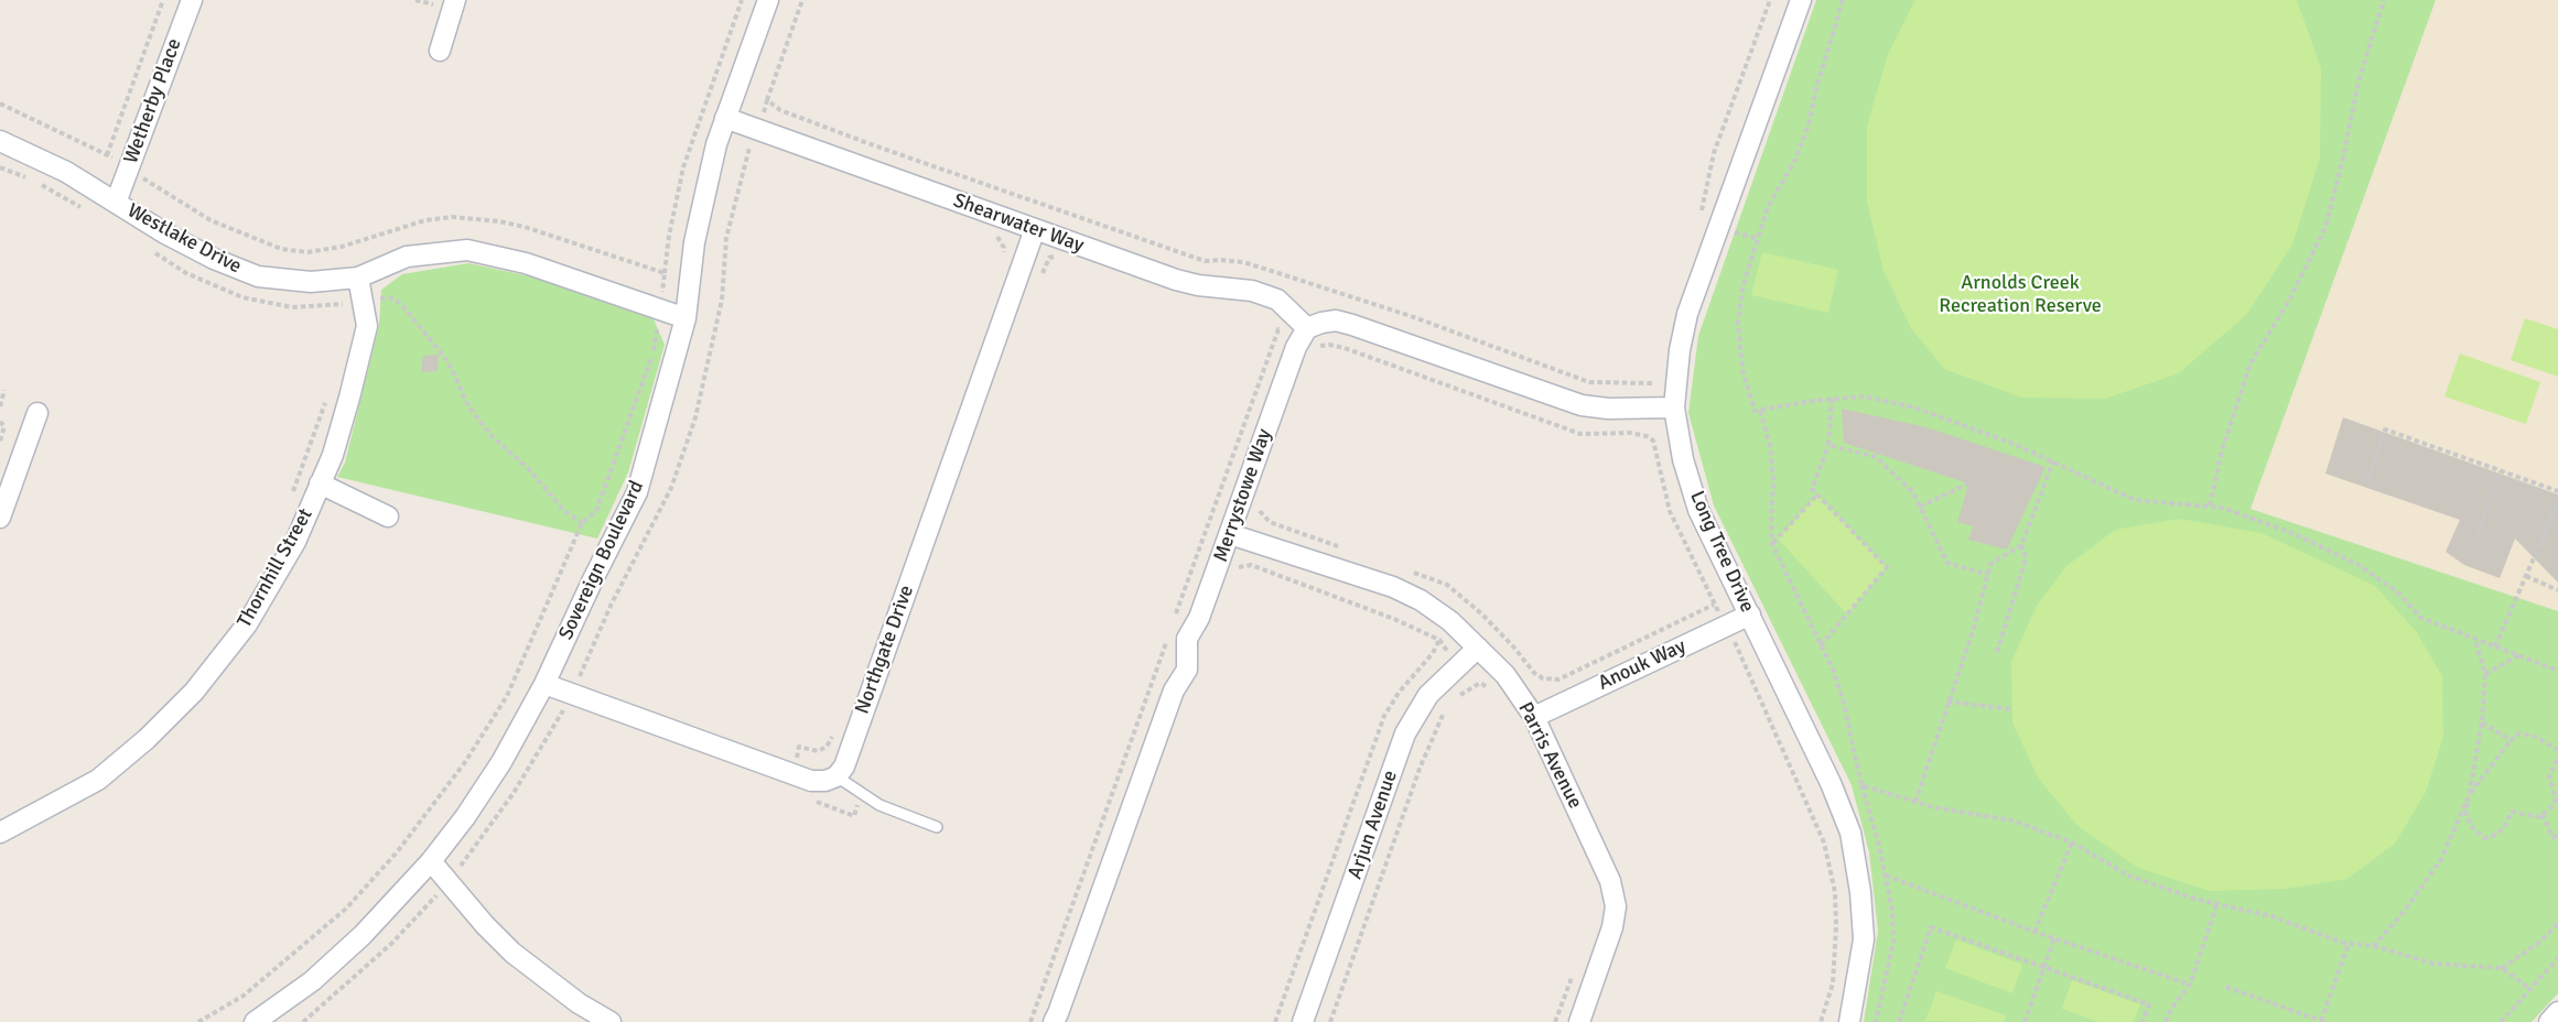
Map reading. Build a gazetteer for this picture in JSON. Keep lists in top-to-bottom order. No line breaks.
{"streets":{"street":["Wetherby Place","Shearwater Way","Westlake Drive","Merrystowe Way","Long Tree Drive","Sovereign Boulevard","Thornhill Street","Northgate Drive","Anouk Way","Parris Avenue","Arjun Avenue"]},"crossings":[["Wetherby Place","Westlake Drive"],["Shearwater Way","Merrystowe Way"],["Shearwater Way","Sovereign Boulevard"],["Shearwater Way","Northgate Drive"],["Westlake Drive","Sovereign Boulevard"],["Westlake Drive","Thornhill Street"],["Merrystowe Way","Parris Avenue"],["Long Tree Drive","Anouk Way"],["Anouk Way","Parris Avenue"],["Parris Avenue","Arjun Avenue"]],"parks":["Arnolds Creek Recreation Reserve"]}
